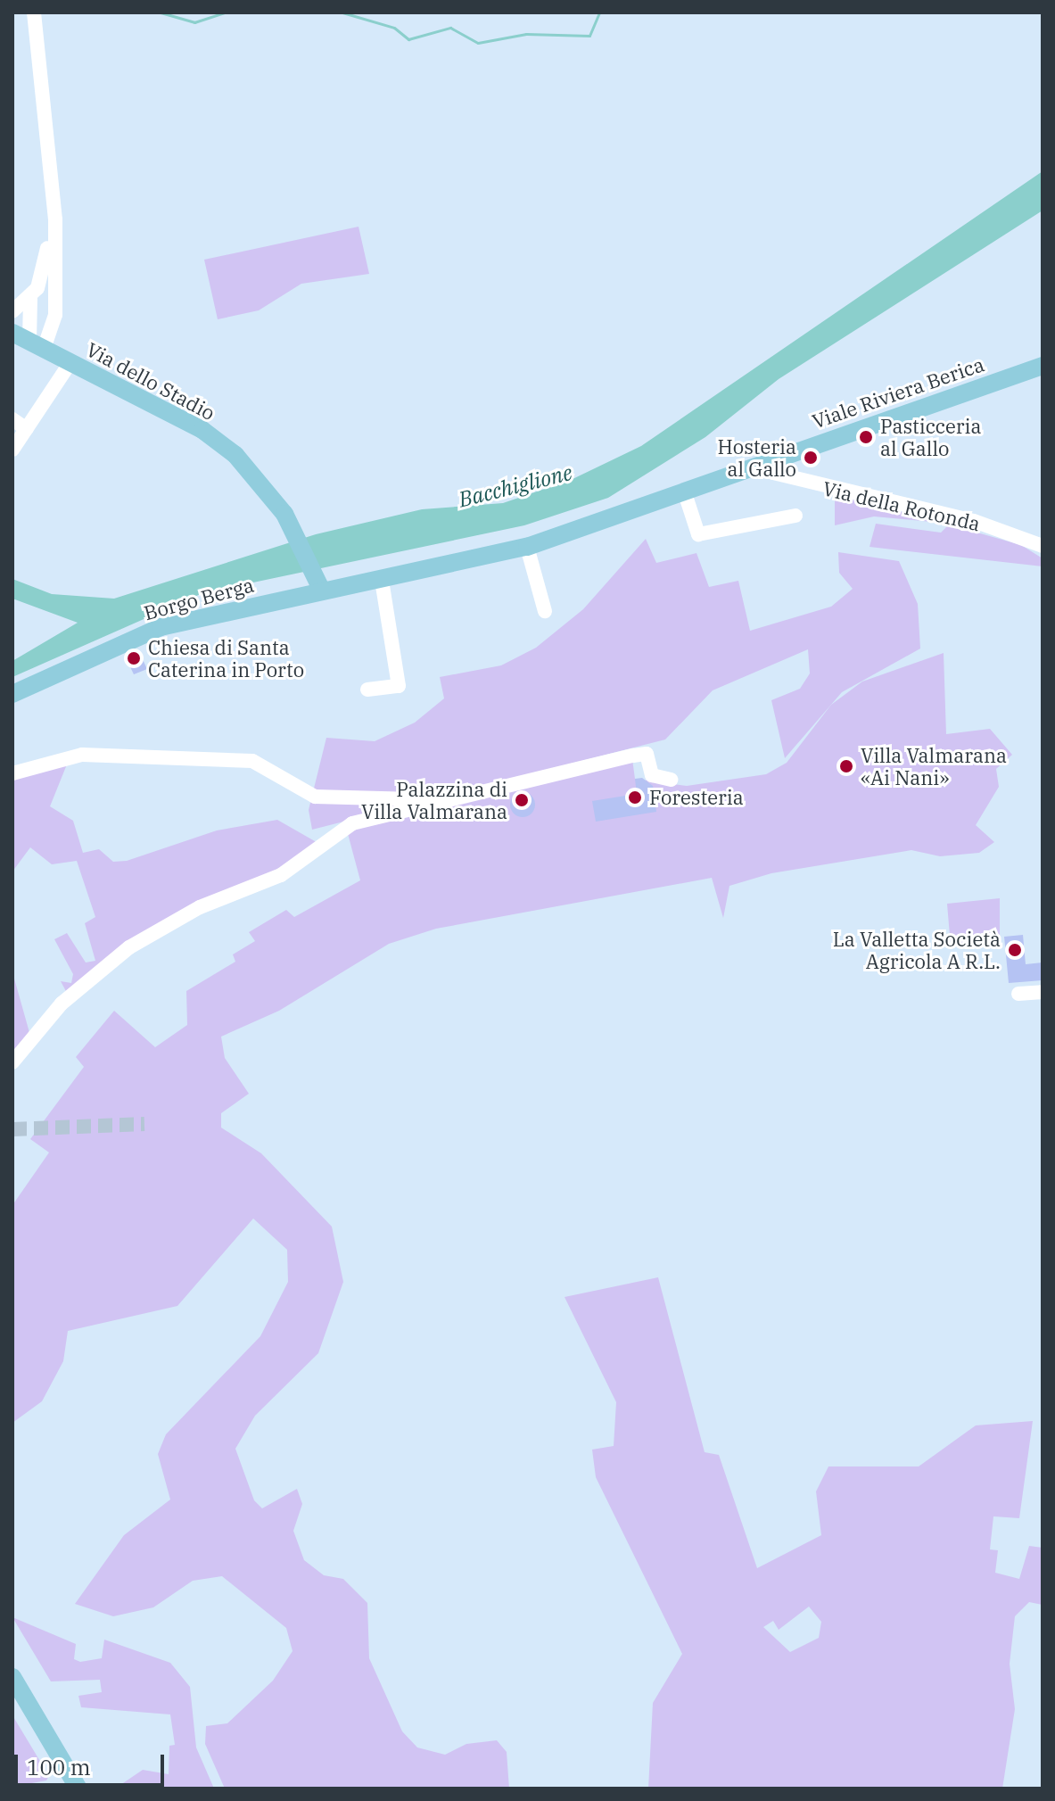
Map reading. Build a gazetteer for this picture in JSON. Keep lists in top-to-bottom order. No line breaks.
{"streets":{"main road":["Via dello Stadio","Viale Riviera Berica","Borgo Berga"],"street":["Via della Rotonda"]},"crossings":[["Via dello Stadio","Viale Riviera Berica"],["Via dello Stadio","Borgo Berga"],["Viale Riviera Berica","Via della Rotonda"],["Viale Riviera Berica","Borgo Berga"]],"water":["Bacchiglione"],"places":["Pasticceria al Gallo","Hosteria al Gallo","Chiesa di Santa Caterina in Porto","Villa Valmarana «Ai Nani»","Foresteria","Palazzina di Villa Valmarana","La Valletta Società Agricola A R.L."],"scale_bar":"100 m"}
